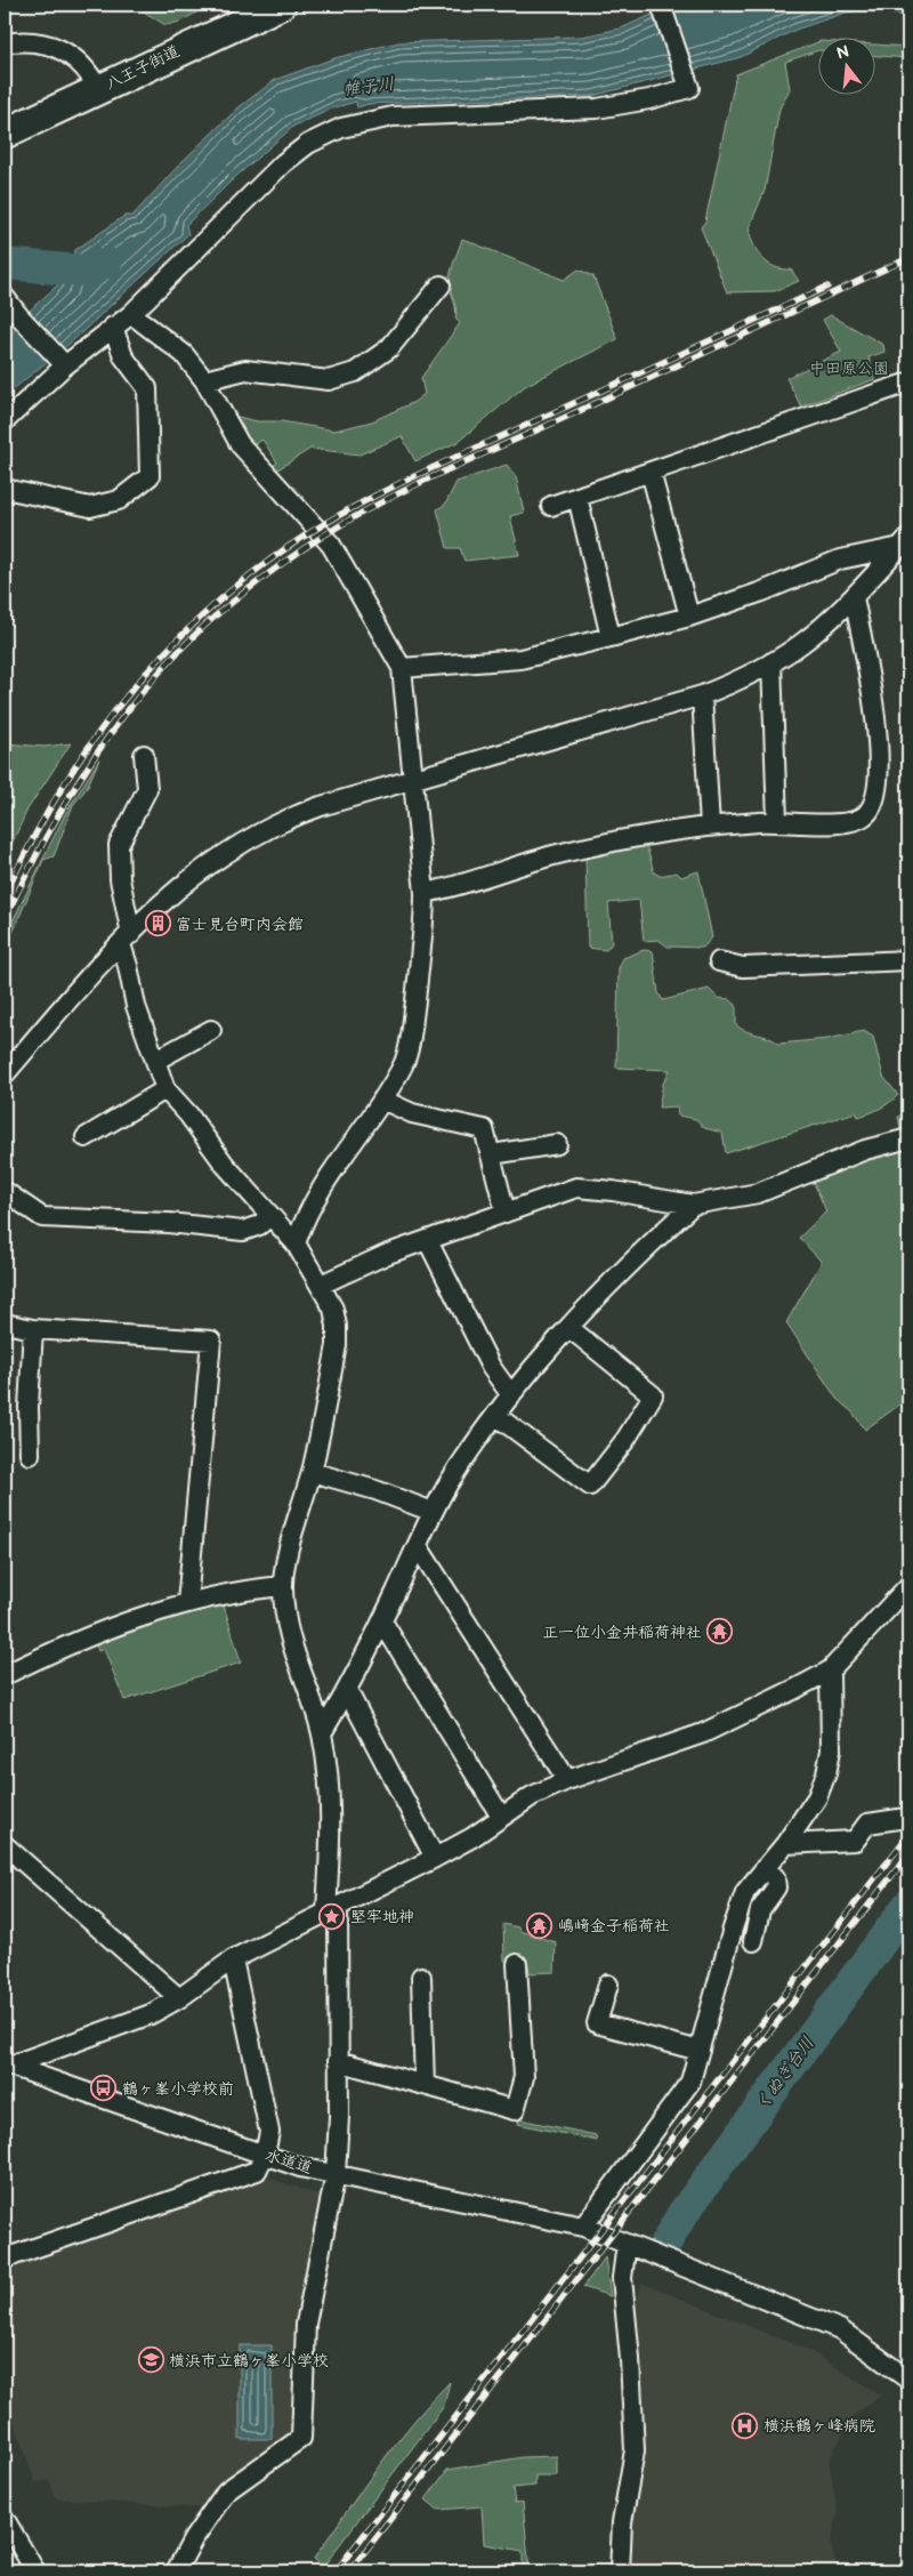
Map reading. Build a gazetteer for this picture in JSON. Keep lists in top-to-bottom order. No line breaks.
{"streets":{"highway":["八王子街道"],"street":["水道道"]},"water":["帷子川","くぬぎ台川"],"parks":["中田原公園"],"places":{"building":["富士見台町内会館"],"temple":["正一位小金井稲荷神社","嶋﨑金子稲荷社"],"place":["堅牢地神"],"bus stop":["鶴ヶ峯小学校前"],"school or university":["横浜市立鶴ヶ峯小学校"],"hospital":["横浜鶴ヶ峰病院"]},"north":"top"}
